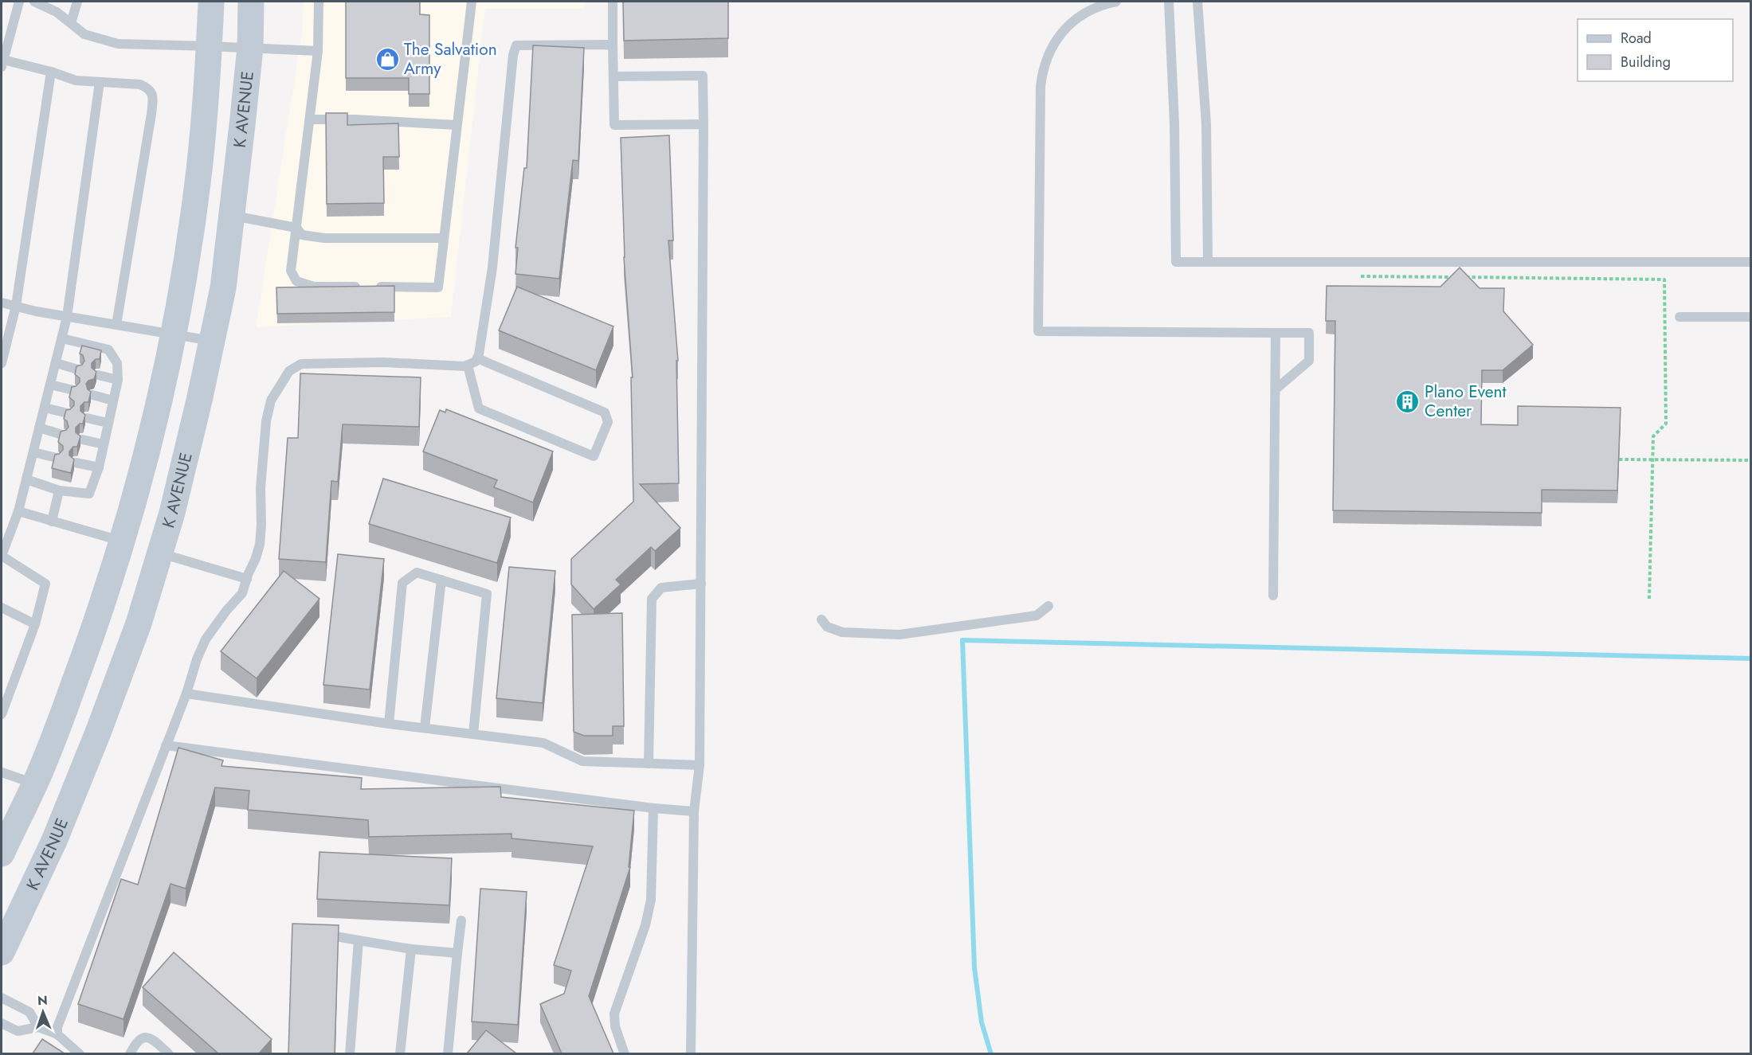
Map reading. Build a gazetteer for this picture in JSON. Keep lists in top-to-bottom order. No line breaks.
{"streets":{"main road":["K AVENUE"]},"places":{"shop":["The Salvation Army"],"building":["Plano Event Center"]},"legend":["Road","Building"],"north":"top"}
